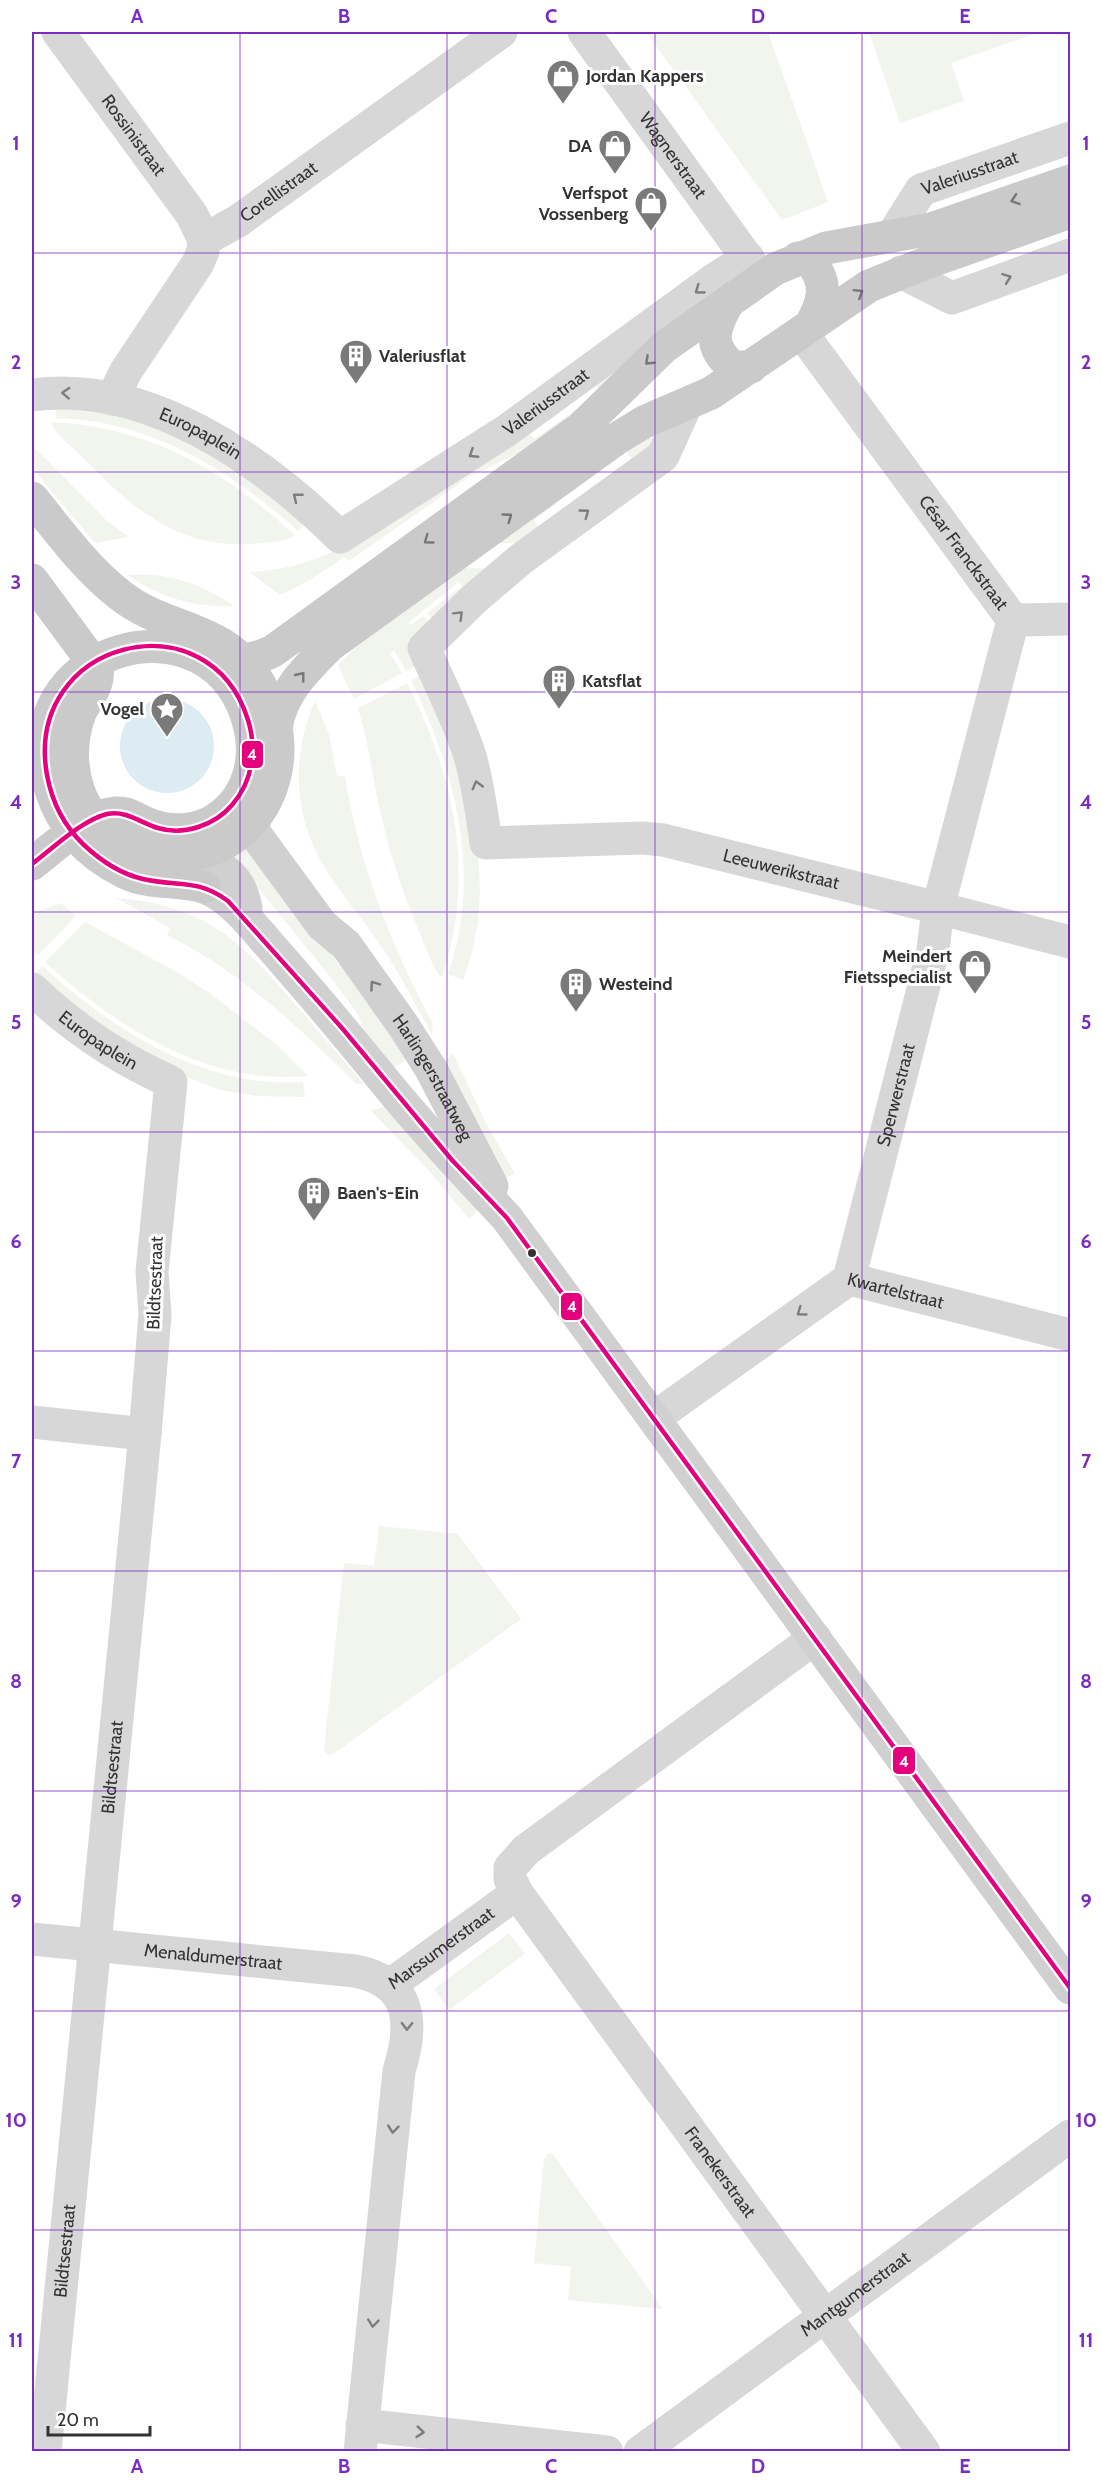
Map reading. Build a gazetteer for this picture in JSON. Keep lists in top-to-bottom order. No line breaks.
{"streets":{"main road":["Valeriusstraat","Harlingerstraatweg"],"street":["Rossinistraat","Wagnerstraat","Corellistraat","Europaplein","César Franckstraat","Leeuwerikstraat","Sperwerstraat","Bildtsestraat","Kwartelstraat","Marssumerstraat","Menaldumerstraat","Franekerstraat","Mantgumerstraat"]},"crossings":[["Rossinistraat","Corellistraat"],["Wagnerstraat","Valeriusstraat"],["Wagnerstraat","César Franckstraat"],["Valeriusstraat","Europaplein"],["Valeriusstraat","César Franckstraat"],["Europaplein","Bildtsestraat"],["César Franckstraat","Leeuwerikstraat"],["César Franckstraat","Sperwerstraat"],["Leeuwerikstraat","Sperwerstraat"],["Harlingerstraatweg","Kwartelstraat"],["Harlingerstraatweg","Marssumerstraat"],["Sperwerstraat","Kwartelstraat"],["Bildtsestraat","Menaldumerstraat"],["Marssumerstraat","Menaldumerstraat"],["Marssumerstraat","Franekerstraat"],["Franekerstraat","Mantgumerstraat"]],"one_way":["Europaplein","Kwartelstraat","Marssumerstraat"],"places":{"shop":["Jordan Kappers","DA","Verfspot Vossenberg","Meindert Fietsspecialist"],"building":["Valeriusflat","Katsflat","Westeind","Baen's-Ein"],"place":["Vogel"]},"lines":["transit line 4"],"scale_bar":"20 m","grid":{"columns":["A","B","C","D","E"],"rows":["1","2","3","4","5","6","7","8","9","10","11"]}}
